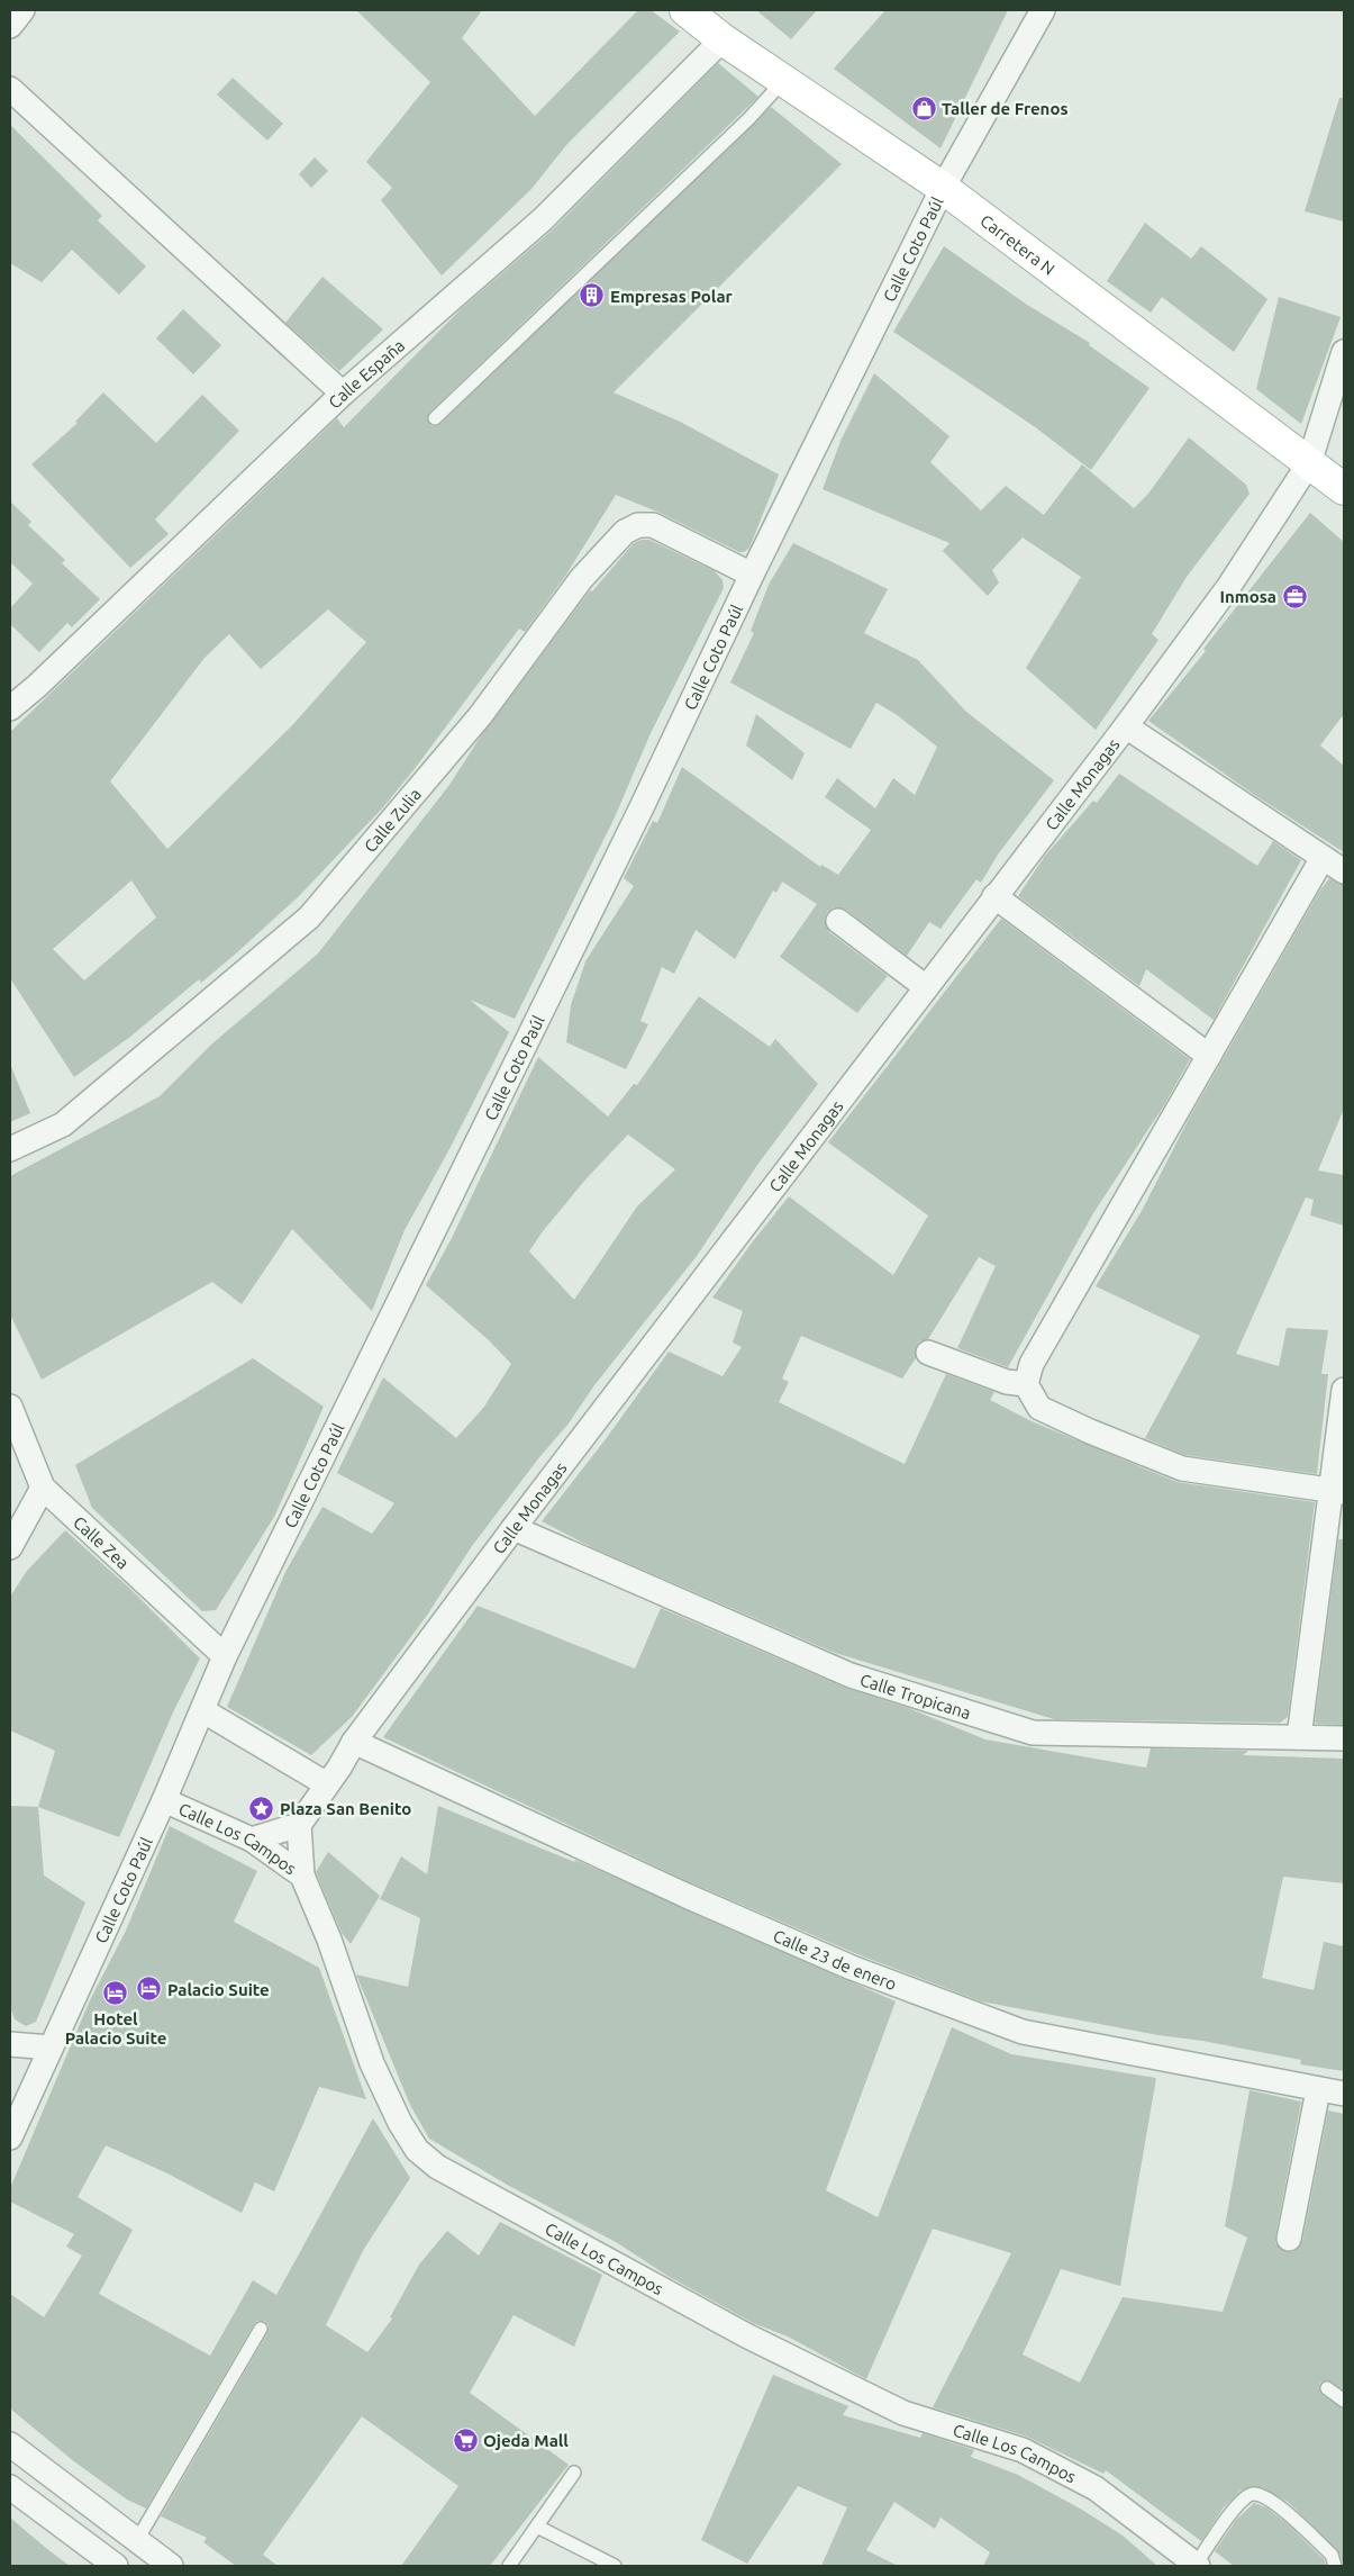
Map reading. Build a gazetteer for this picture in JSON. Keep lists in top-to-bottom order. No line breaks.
{"streets":{"main road":["Carretera N"],"street":["Calle Coto Paúl","Calle España","Calle Monagas","Calle Zulia","Calle Zea","Calle Tropicana","Calle Los Campos","Calle 23 de enero"]},"crossings":[["Carretera N","Calle Coto Paúl"],["Carretera N","Calle España"],["Carretera N","Calle Monagas"],["Calle Coto Paúl","Calle Zulia"],["Calle Coto Paúl","Calle Zea"],["Calle Coto Paúl","Calle Los Campos"],["Calle Monagas","Calle Tropicana"],["Calle Monagas","Calle 23 de enero"]],"places":{"shop":["Taller de Frenos"],"building":["Empresas Polar"],"office":["Inmosa"],"place":["Plaza San Benito"],"hotel":["Palacio Suite","Hotel Palacio Suite"],"supermarket":["Ojeda Mall"]}}
